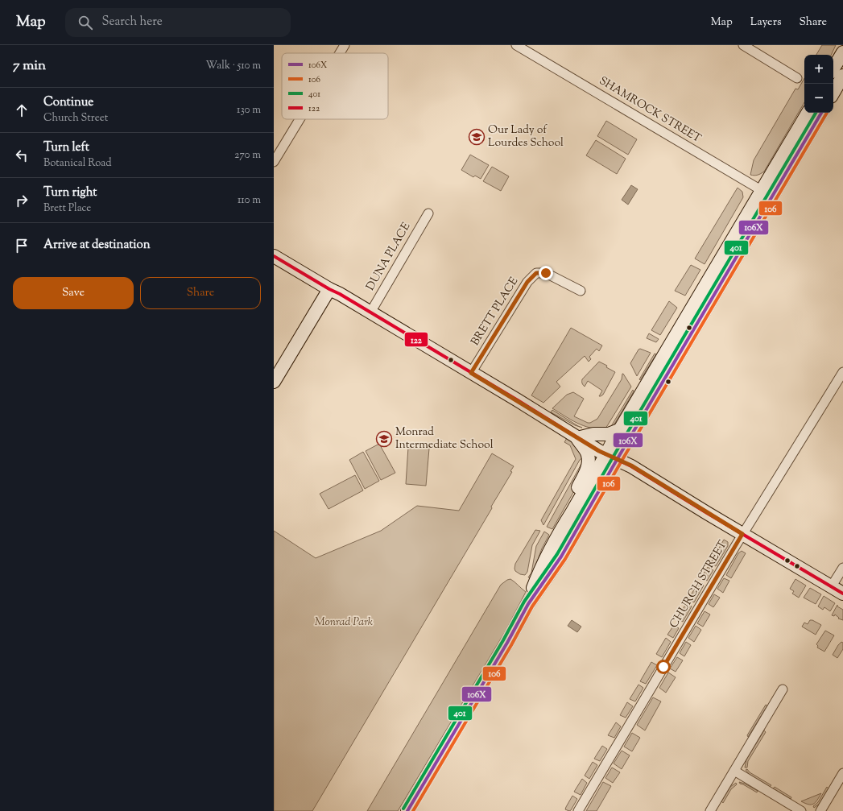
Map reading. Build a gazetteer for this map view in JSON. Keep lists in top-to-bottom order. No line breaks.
{"streets":{"street":["SHAMROCK STREET","DUNA PLACE","BRETT PLACE","CHURCH STREET"]},"parks":["Monrad Park"],"places":{"school or university":["Our Lady of Lourdes School","Monrad Intermediate School"]},"lines":["transit line 106X","transit line 106","transit line 401","transit line 122"],"legend":["106X","106","401","122"],"page":{"header":"Map","search":"Search here","nav":["Map","Layers","Share"],"heading":["7 min","Walk · 510 m"],"map_buttons":["+","−"],"list":[["Continue","Church Street","130 m"],["Turn left","Botanical Road","270 m"],["Turn right","Brett Place","110 m"],"Arrive at destination"],"buttons":["Save","Share"]}}
